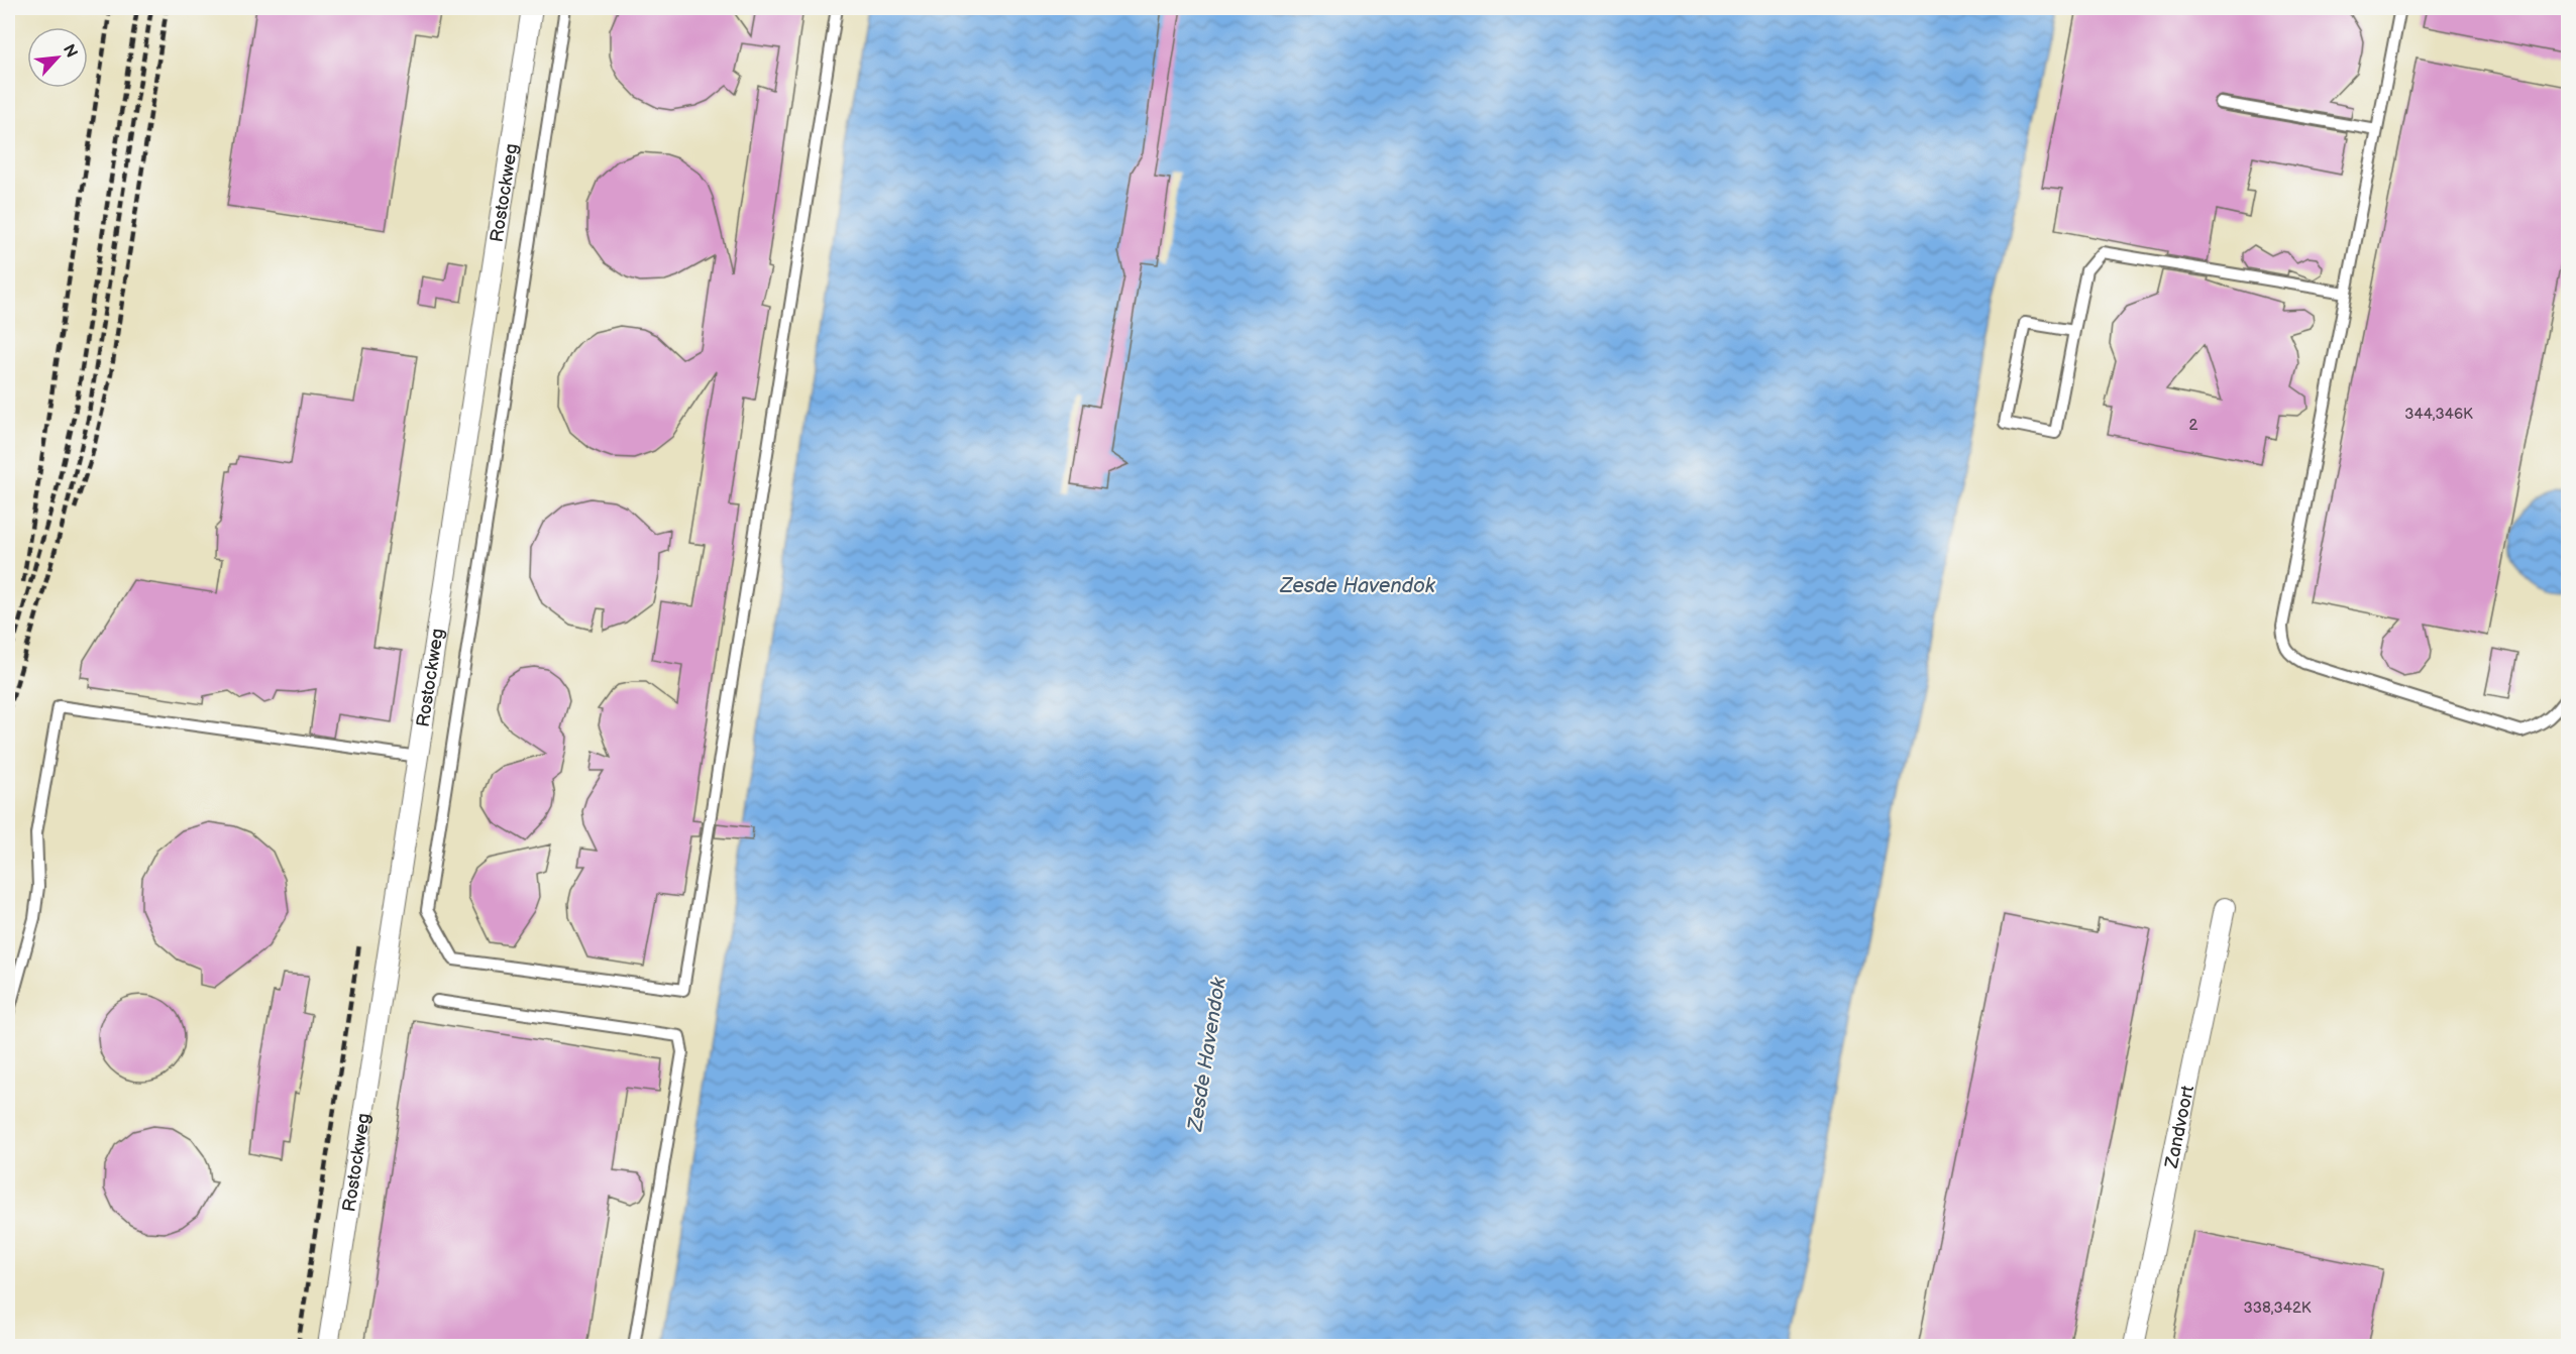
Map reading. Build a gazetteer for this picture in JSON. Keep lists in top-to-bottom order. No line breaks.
{"streets":{"street":["Rostockweg","Zandvoort"]},"water":["Zesde Havendok"],"house_numbers":["344,346K","2","338,342K"],"north":"top right"}
